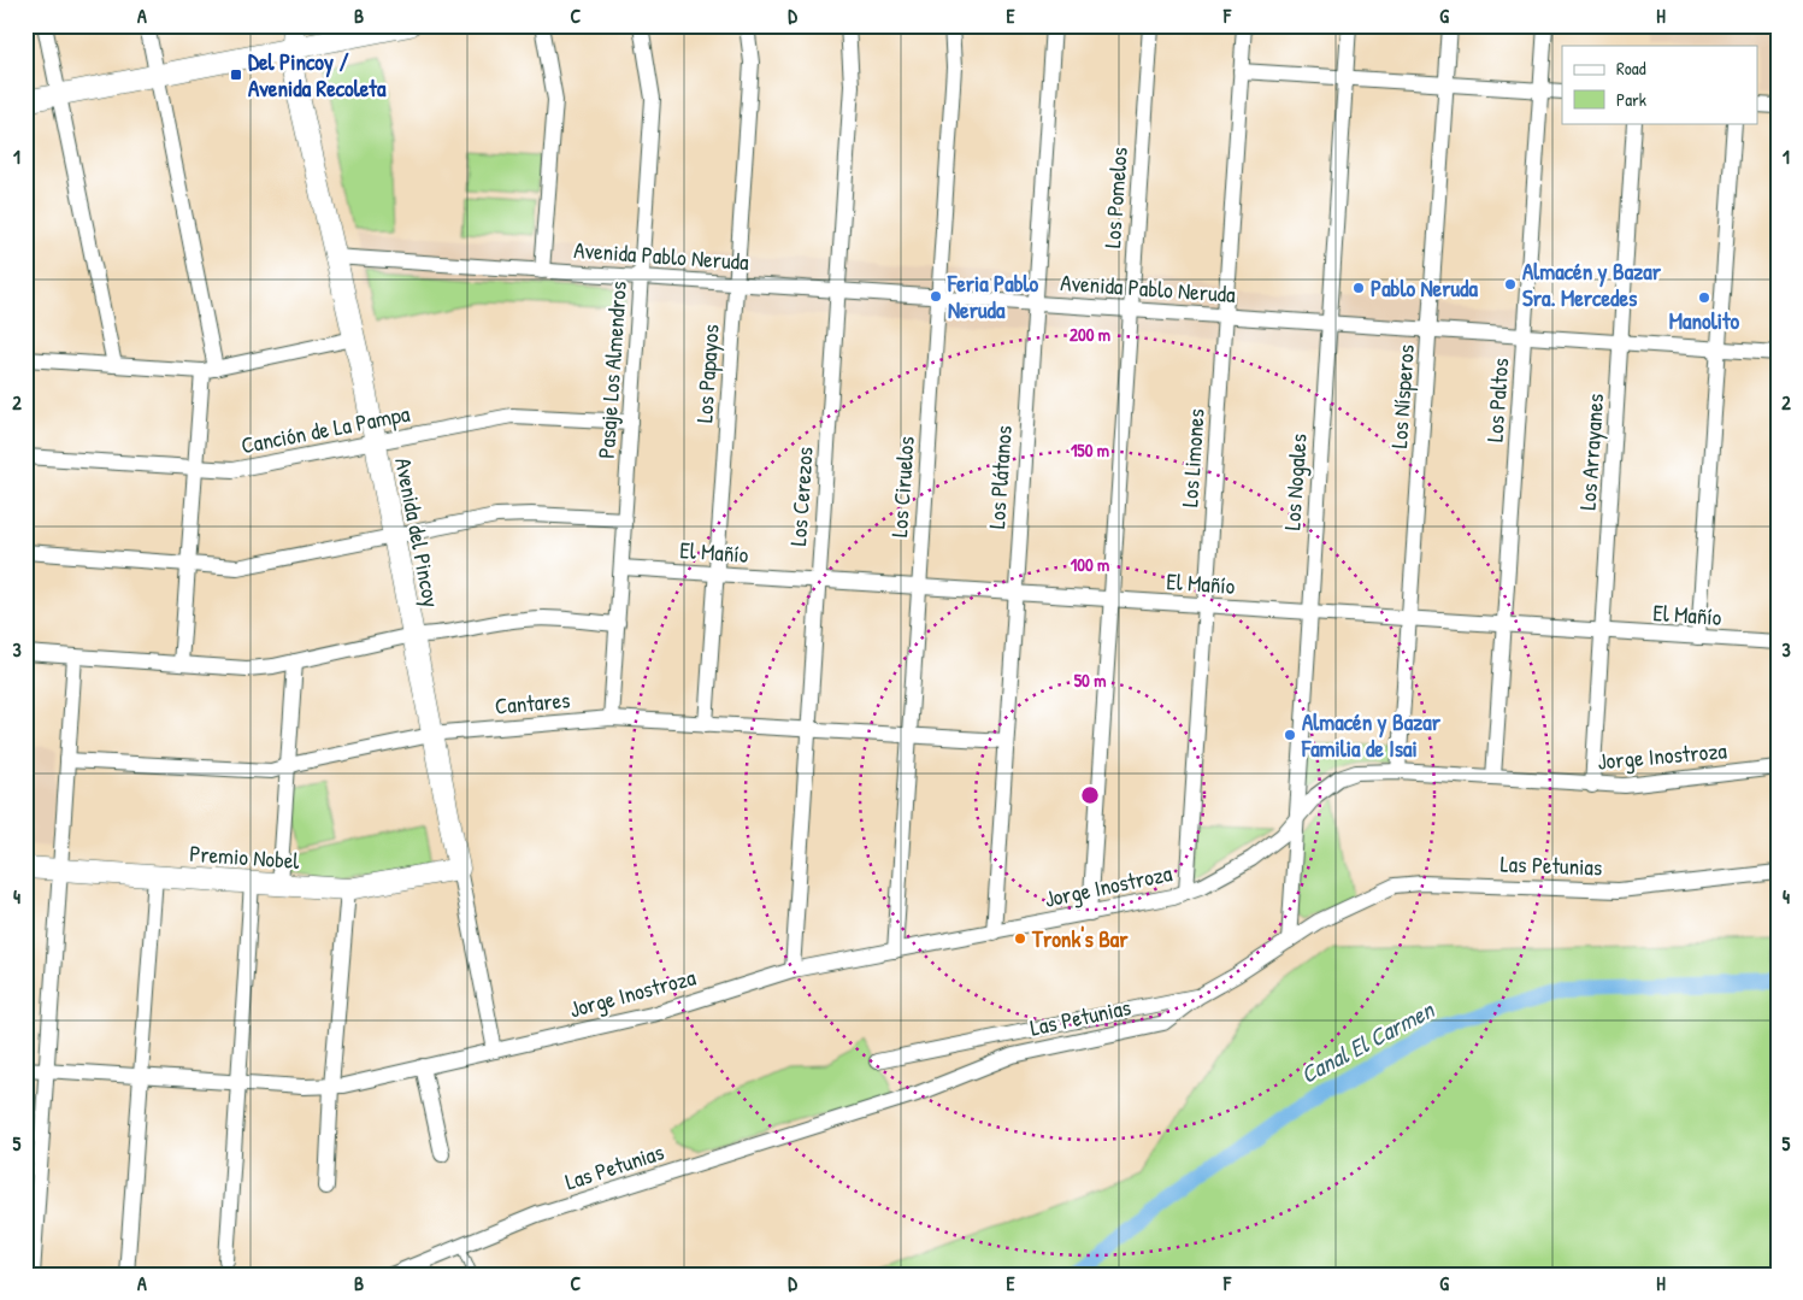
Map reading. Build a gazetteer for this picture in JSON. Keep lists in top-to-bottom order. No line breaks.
{"streets":{"street":["Los Pomelos","Avenida Pablo Neruda","Pasaje Los Almendros","Los Papayos","Los Nísperos","Los Paltos","Canción de La Pampa","Los Arrayanes","Los Limones","Los Plátanos","Los Nogales","Los Ciruelos","Los Cerezos","Avenida del Pincoy","El Mañío","Cantares","Jorge Inostroza","Premio Nobel","Las Petunias"]},"crossings":[["Los Pomelos","Avenida Pablo Neruda"],["Los Pomelos","El Mañío"],["Los Pomelos","Jorge Inostroza"],["Avenida Pablo Neruda","Pasaje Los Almendros"],["Avenida Pablo Neruda","Los Papayos"],["Avenida Pablo Neruda","Los Nísperos"],["Avenida Pablo Neruda","Los Paltos"],["Avenida Pablo Neruda","Los Arrayanes"],["Avenida Pablo Neruda","Los Limones"],["Avenida Pablo Neruda","Los Plátanos"],["Avenida Pablo Neruda","Los Nogales"],["Avenida Pablo Neruda","Los Ciruelos"],["Avenida Pablo Neruda","Los Cerezos"],["Avenida Pablo Neruda","Avenida del Pincoy"],["Pasaje Los Almendros","Canción de La Pampa"],["Pasaje Los Almendros","El Mañío"],["Pasaje Los Almendros","Cantares"],["Los Papayos","El Mañío"],["Los Papayos","Cantares"],["Los Nísperos","El Mañío"],["Los Nísperos","Jorge Inostroza"],["Los Paltos","El Mañío"],["Los Paltos","Jorge Inostroza"],["Canción de La Pampa","Avenida del Pincoy"],["Los Arrayanes","El Mañío"],["Los Arrayanes","Jorge Inostroza"],["Los Limones","El Mañío"],["Los Limones","Jorge Inostroza"],["Los Plátanos","El Mañío"],["Los Plátanos","Cantares"],["Los Plátanos","Jorge Inostroza"],["Los Nogales","El Mañío"],["Los Nogales","Jorge Inostroza"],["Los Nogales","Las Petunias"],["Los Ciruelos","El Mañío"],["Los Ciruelos","Cantares"],["Los Ciruelos","Jorge Inostroza"],["Los Cerezos","El Mañío"],["Los Cerezos","Cantares"],["Los Cerezos","Jorge Inostroza"],["Avenida del Pincoy","Cantares"],["Avenida del Pincoy","Jorge Inostroza"],["Avenida del Pincoy","Premio Nobel"]],"water":["Canal El Carmen"],"places":{"transit":["Del Pincoy / Avenida Recoleta"],"other":["Almacén y Bazar Sra. Mercedes","Pablo Neruda","Feria Pablo Neruda","Manolito","Almacén y Bazar Familia de Isai","Tronk's Bar"]},"legend":["Road","Park"],"grid":{"columns":["A","B","C","D","E","F","G","H"],"rows":["1","2","3","4","5"]},"rings":["200 m","150 m","100 m","50 m"]}
